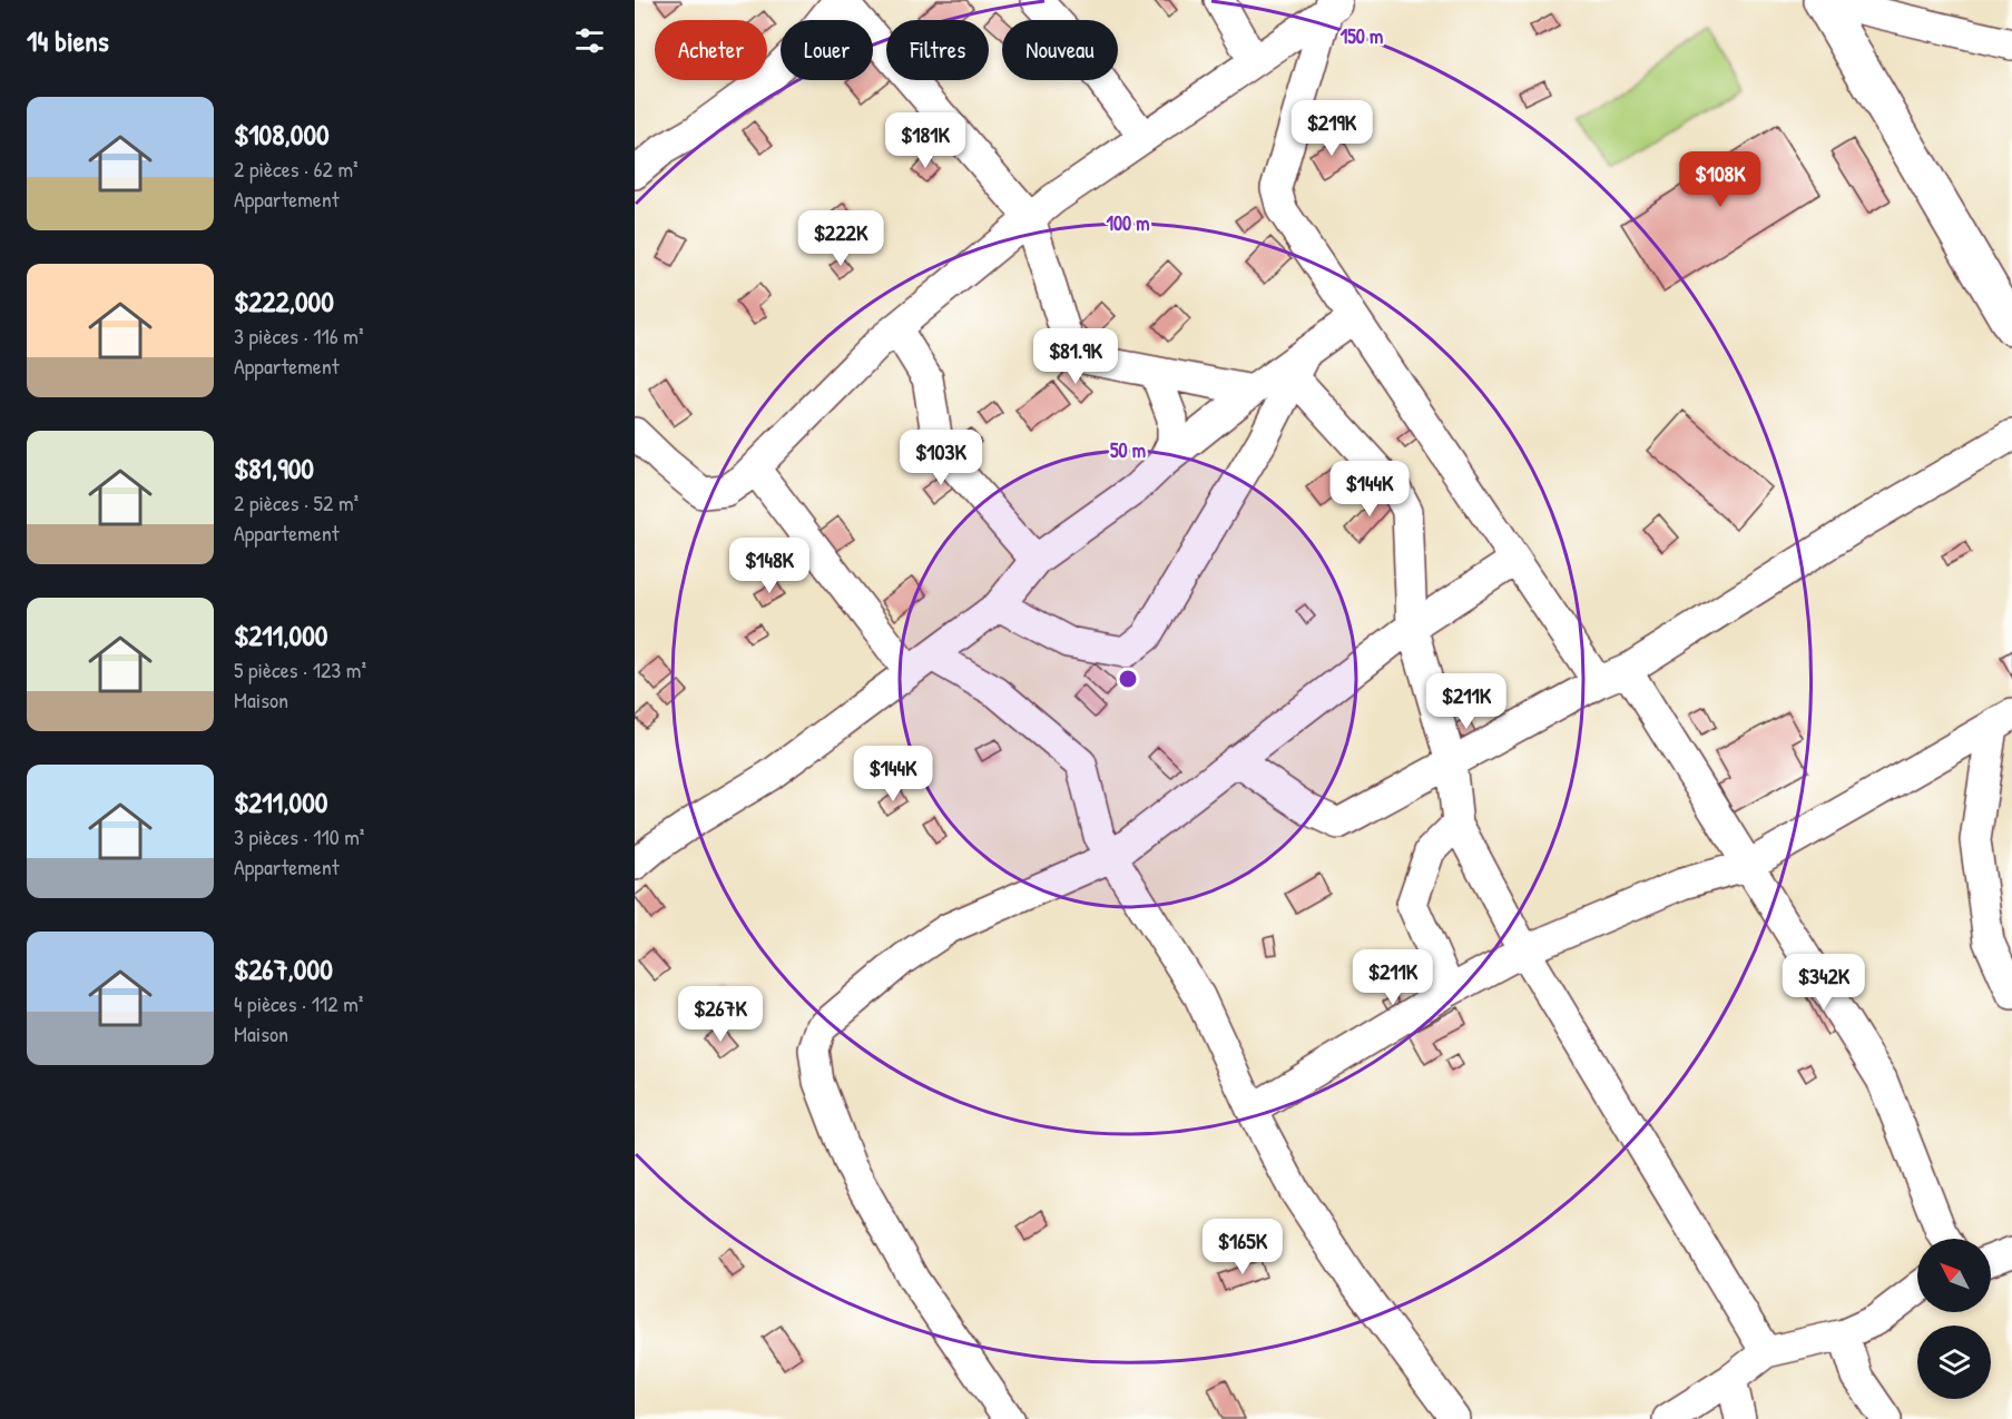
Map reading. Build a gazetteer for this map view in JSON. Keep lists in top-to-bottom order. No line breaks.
{"north":"top left","page":{"heading":"14 biens","chip":["Acheter","Louer","Filtres","Nouveau"],"list":[{"name":"$108,000","note":"2 pièces · 62 m² · Appartement"},{"name":"$222,000","note":"3 pièces · 116 m² · Appartement"},{"name":"$81,900","note":"2 pièces · 52 m² · Appartement"},{"name":"$211,000","note":"5 pièces · 123 m² · Maison"},{"name":"$211,000","note":"3 pièces · 110 m² · Appartement"},{"name":"$267,000","note":"4 pièces · 112 m² · Maison"}],"price":["$219K","$181K","$108K","$222K","$81.9K","$103K","$144K","$148K","$211K","$144K","$211K","$342K","$267K","$165K"]},"rings":["150 m","100 m","50 m"]}
